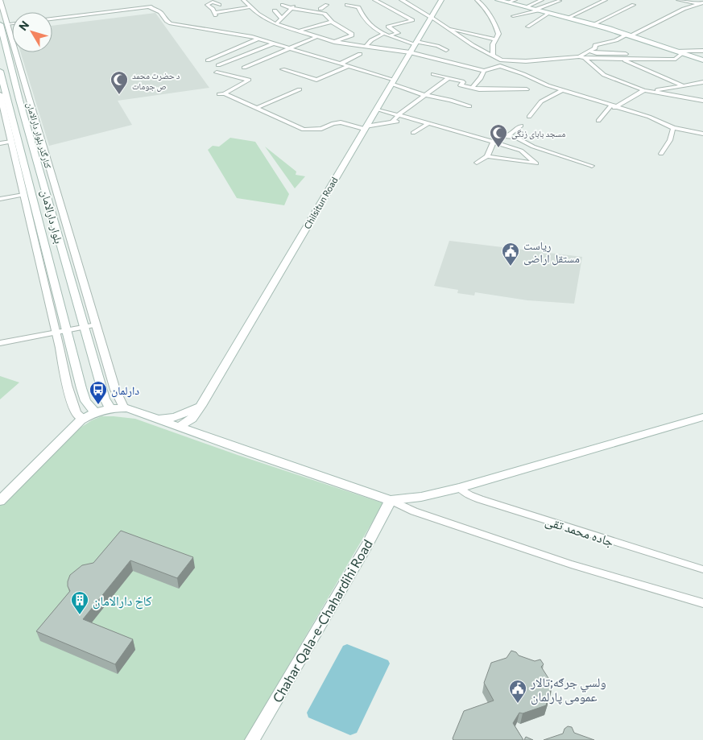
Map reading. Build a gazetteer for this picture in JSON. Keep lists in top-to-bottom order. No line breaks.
{"streets":{"main road":["Chilsitun Road","بلوار دارالامان","Chahar Qala-e-Chahardihi Road"],"street":["کنارگذر بلوار دارالامان","جاده محمد تقی"]},"crossings":[["کنارگذر بلوار دارالامان","بلوار دارالامان"]],"places":{"mosque":["د حضرت محمد ص جومات","مسجد بابای زنگی"],"public building":["ریاست مستقل اراضی","ولسي جرګه;تالار عمومی پارلمان"],"bus stop":["دارلمان"],"building":["کاخ دارالامان"]},"north":"top left"}
